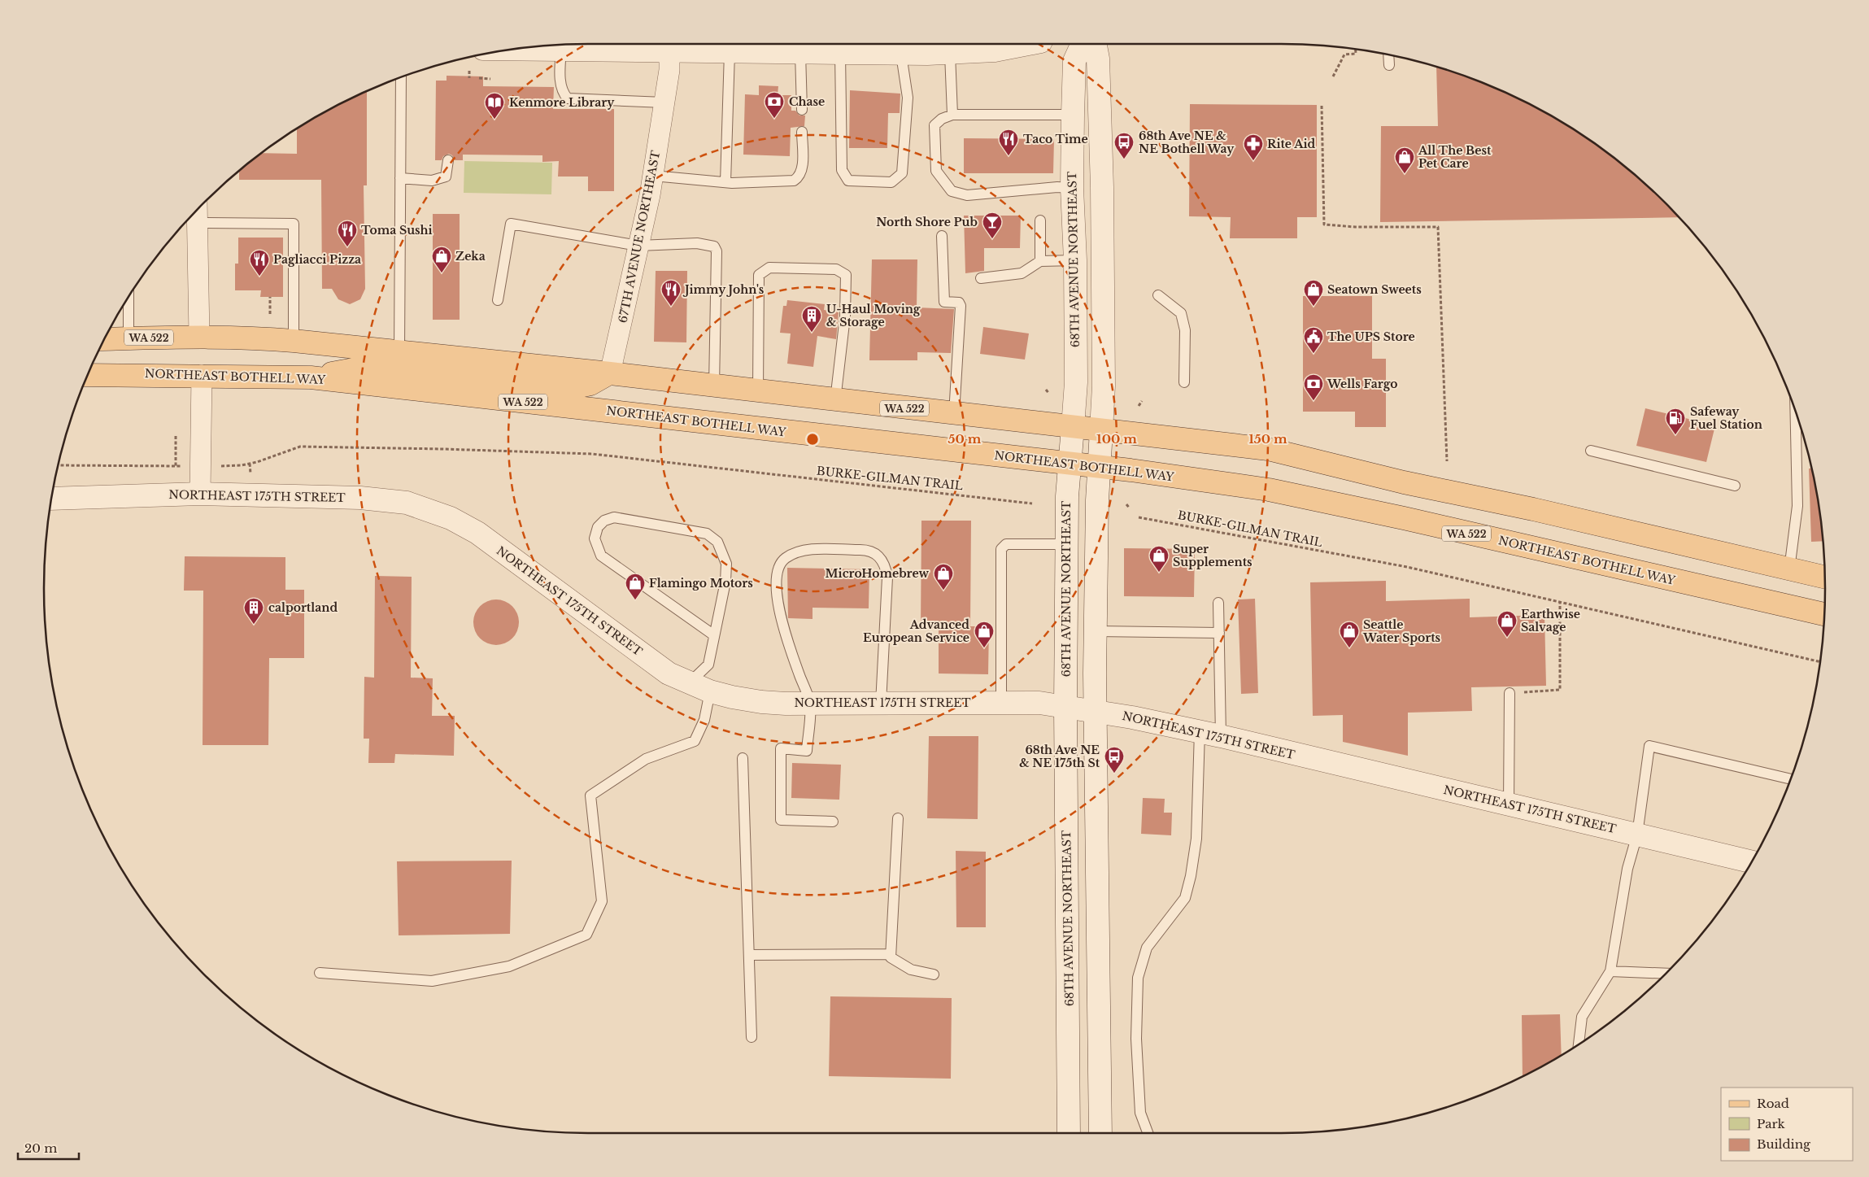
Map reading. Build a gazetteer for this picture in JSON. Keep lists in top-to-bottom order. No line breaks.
{"streets":{"main road":["WA 522","NORTHEAST BOTHELL WAY"],"street":["67TH AVENUE NORTHEAST","68TH AVENUE NORTHEAST","NORTHEAST 175TH STREET"],"path":["BURKE-GILMAN TRAIL"]},"crossings":[["67TH AVENUE NORTHEAST","WA 522"],["68TH AVENUE NORTHEAST","WA 522"],["68TH AVENUE NORTHEAST","NORTHEAST BOTHELL WAY"],["68TH AVENUE NORTHEAST","NORTHEAST 175TH STREET"]],"places":{"bank":["Chase","Wells Fargo"],"library":["Kenmore Library"],"restaurant":["Taco Time","Toma Sushi","Pagliacci Pizza","Jimmy John's"],"bus stop":["68th Ave NE & NE Bothell Way","68th Ave NE & NE 175th St"],"pharmacy":["Rite Aid"],"shop":["All The Best Pet Care","Zeka","Seatown Sweets","Super Supplements","MicroHomebrew","Flamingo Motors","Earthwise Salvage","Advanced European Service","Seattle Water Sports"],"bar":["North Shore Pub"],"building":["U-Haul Moving & Storage","calportland"],"public building":["The UPS Store"],"fuel station":["Safeway Fuel Station"]},"legend":["Road","Park","Building"],"scale_bar":"20 m","rings":["50 m","100 m","150 m"]}
